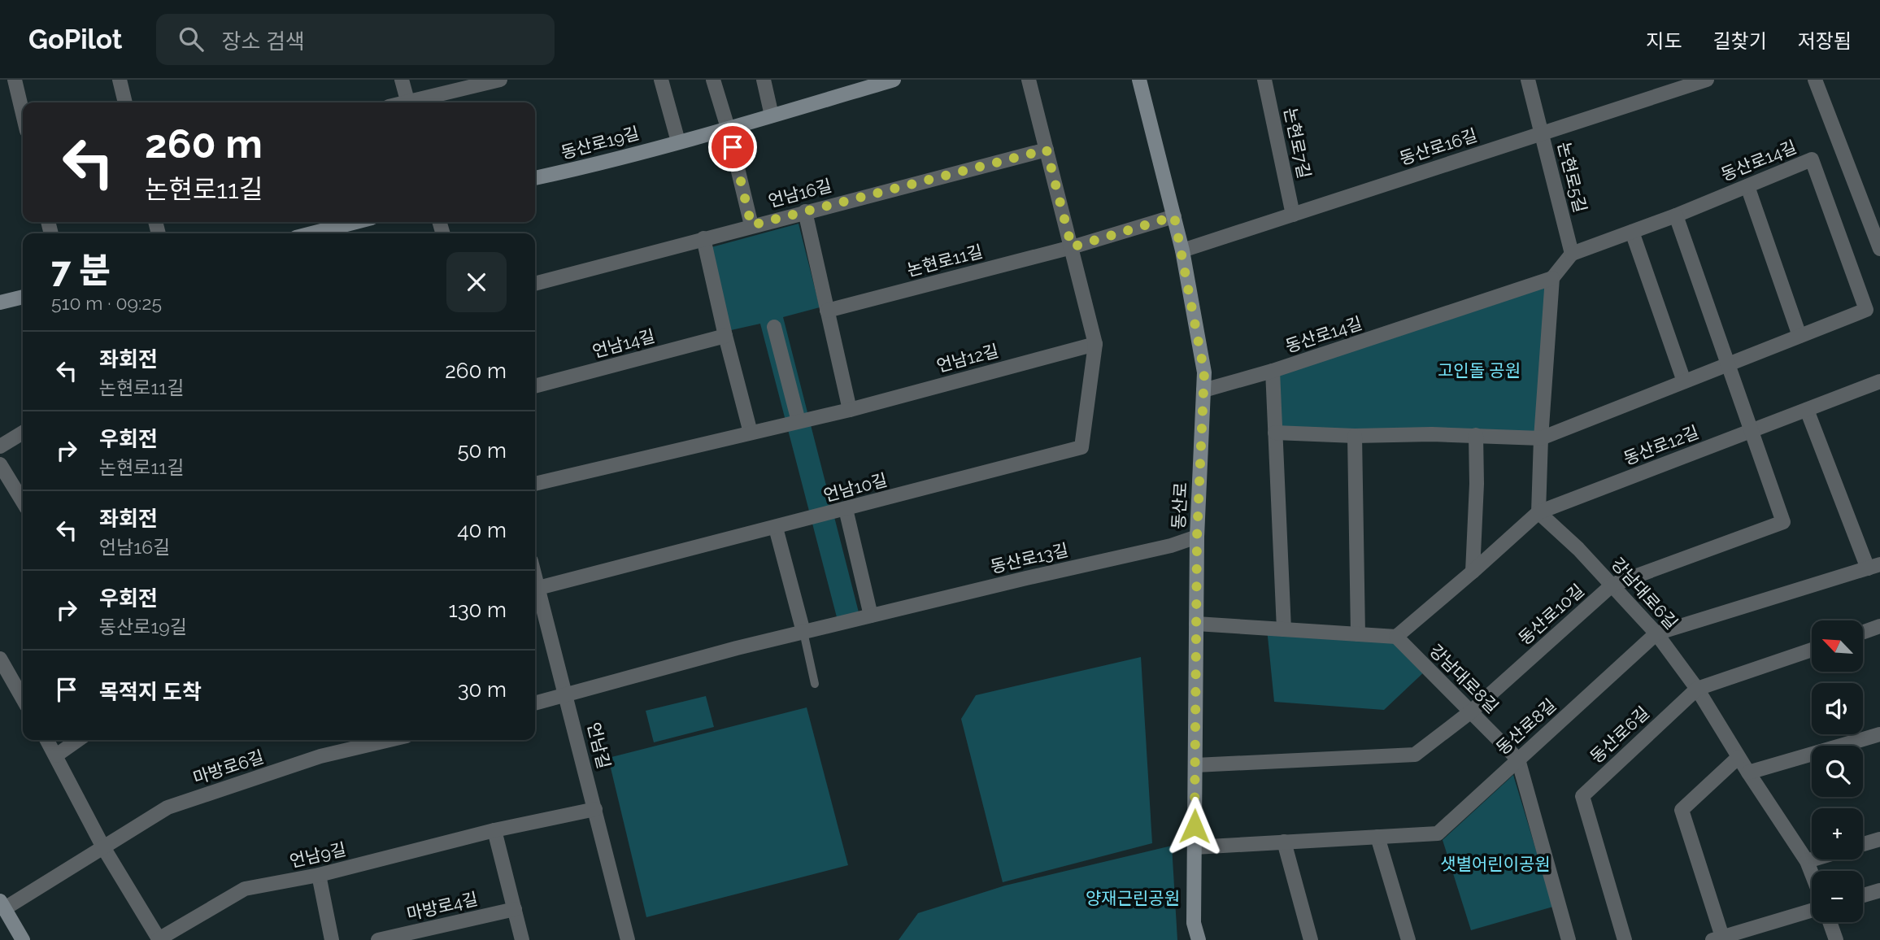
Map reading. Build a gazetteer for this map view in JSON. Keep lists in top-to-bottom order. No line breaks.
{"streets":{"street":["동산로19길","논현로7길","동산로16길","동산로14길","논현로5길","언남16길","논현로11길","언남14길","언남12길","동산로12길","언남10길","동산로","동산로13길","강남대로6길","동산로10길","강남대로8길","동산로8길","동산로6길","언남길","마방로6길","언남9길","마방로4길"]},"crossings":[["논현로7길","동산로16길"],["동산로16길","논현로5길"],["동산로16길","동산로"],["동산로14길","논현로5길"],["동산로14길","동산로"],["동산로14길","동산로10길"],["논현로11길","동산로"],["언남12길","언남10길"],["동산로12길","강남대로6길"],["동산로12길","동산로10길"],["동산로12길","강남대로8길"],["동산로12길","동산로8길"],["언남10길","언남길"],["동산로","동산로13길"],["동산로","동산로10길"],["동산로","동산로8길"],["동산로13길","언남길"],["강남대로6길","동산로10길"],["강남대로6길","동산로8길"],["강남대로6길","동산로6길"],["동산로10길","강남대로8길"],["강남대로8길","동산로8길"],["언남길","언남9길"]],"parks":["고인돌 공원","샛별어린이공원","양재근린공원"],"north":"top left","page":{"header":"GoPilot","search":"장소 검색","nav":["지도","길찾기","저장됨"],"turn":["260 m","논현로11길"],"heading":["7 분","510 m · 09:25"],"list":[{"name":"좌회전","note":"논현로11길","value":"260 m"},{"name":"우회전","note":"논현로11길","value":"50 m"},{"name":"좌회전","note":"언남16길","value":"40 m"},{"name":"우회전","note":"동산로19길","value":"130 m"},{"name":"목적지 도착","value":"30 m"}],"map_buttons":["+","−"]}}
